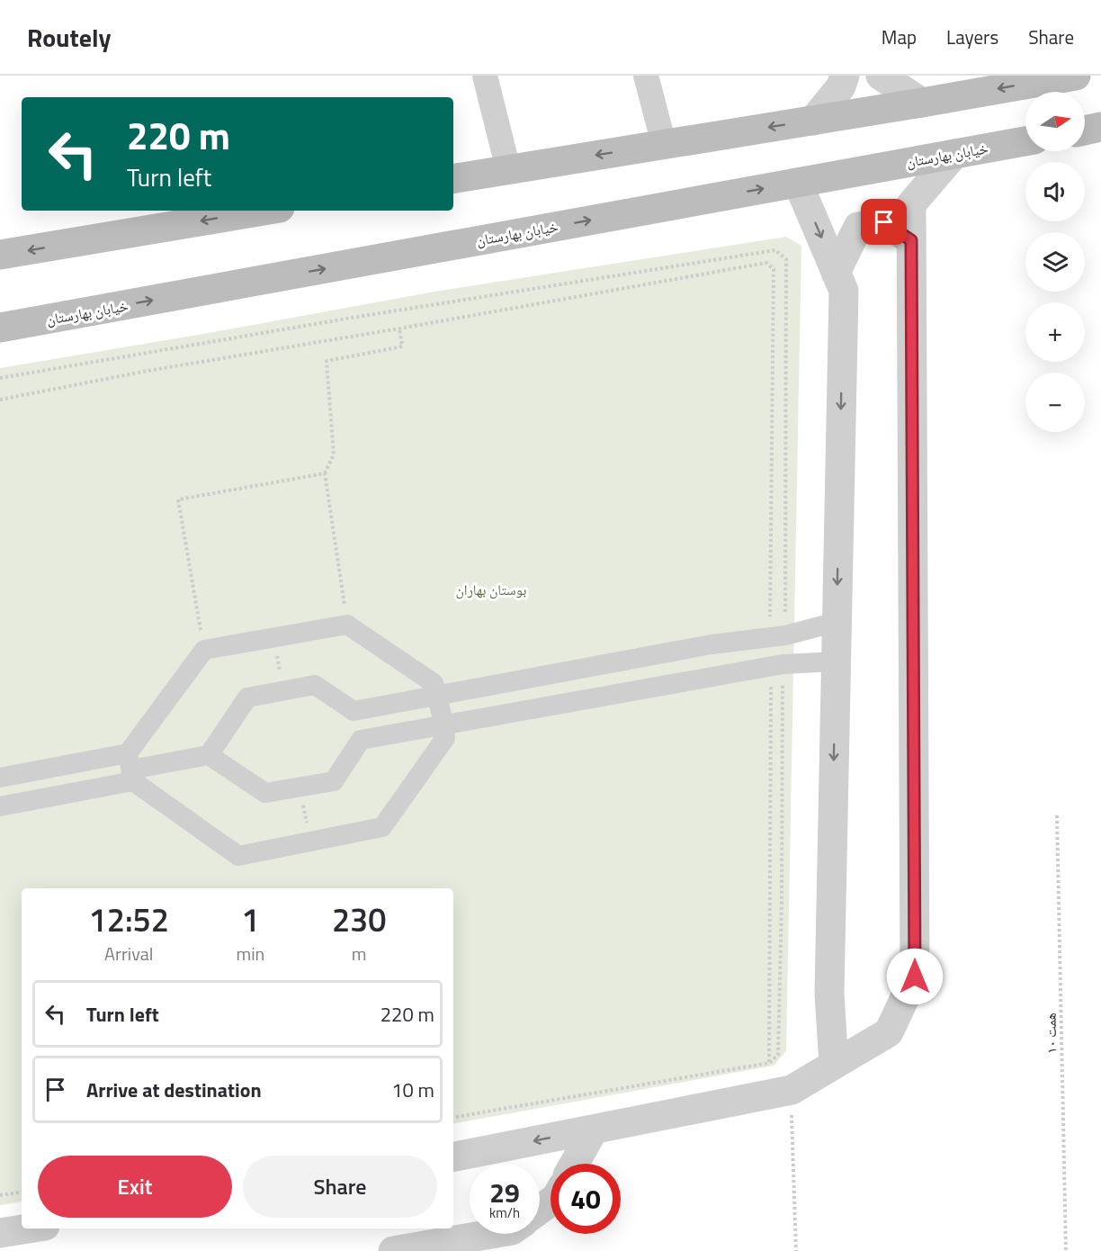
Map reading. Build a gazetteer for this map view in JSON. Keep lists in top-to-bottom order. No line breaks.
{"streets":{"main road":["خیابان بهارستان"],"path":["همت ۱۰"]},"parks":["بوستان بهاران"],"north":"right","page":{"header":"Routely","nav":["Map","Layers","Share"],"map_buttons":["+","−"],"turn":["220 m","Turn left"],"eta":["12:52","Arrival","1","min","230","m"],"list":[{"name":"Turn left","value":"220 m"},{"name":"Arrive at destination","value":"10 m"}],"buttons":["Exit","Share"],"speed":"29 km/h","limit":"40"}}
